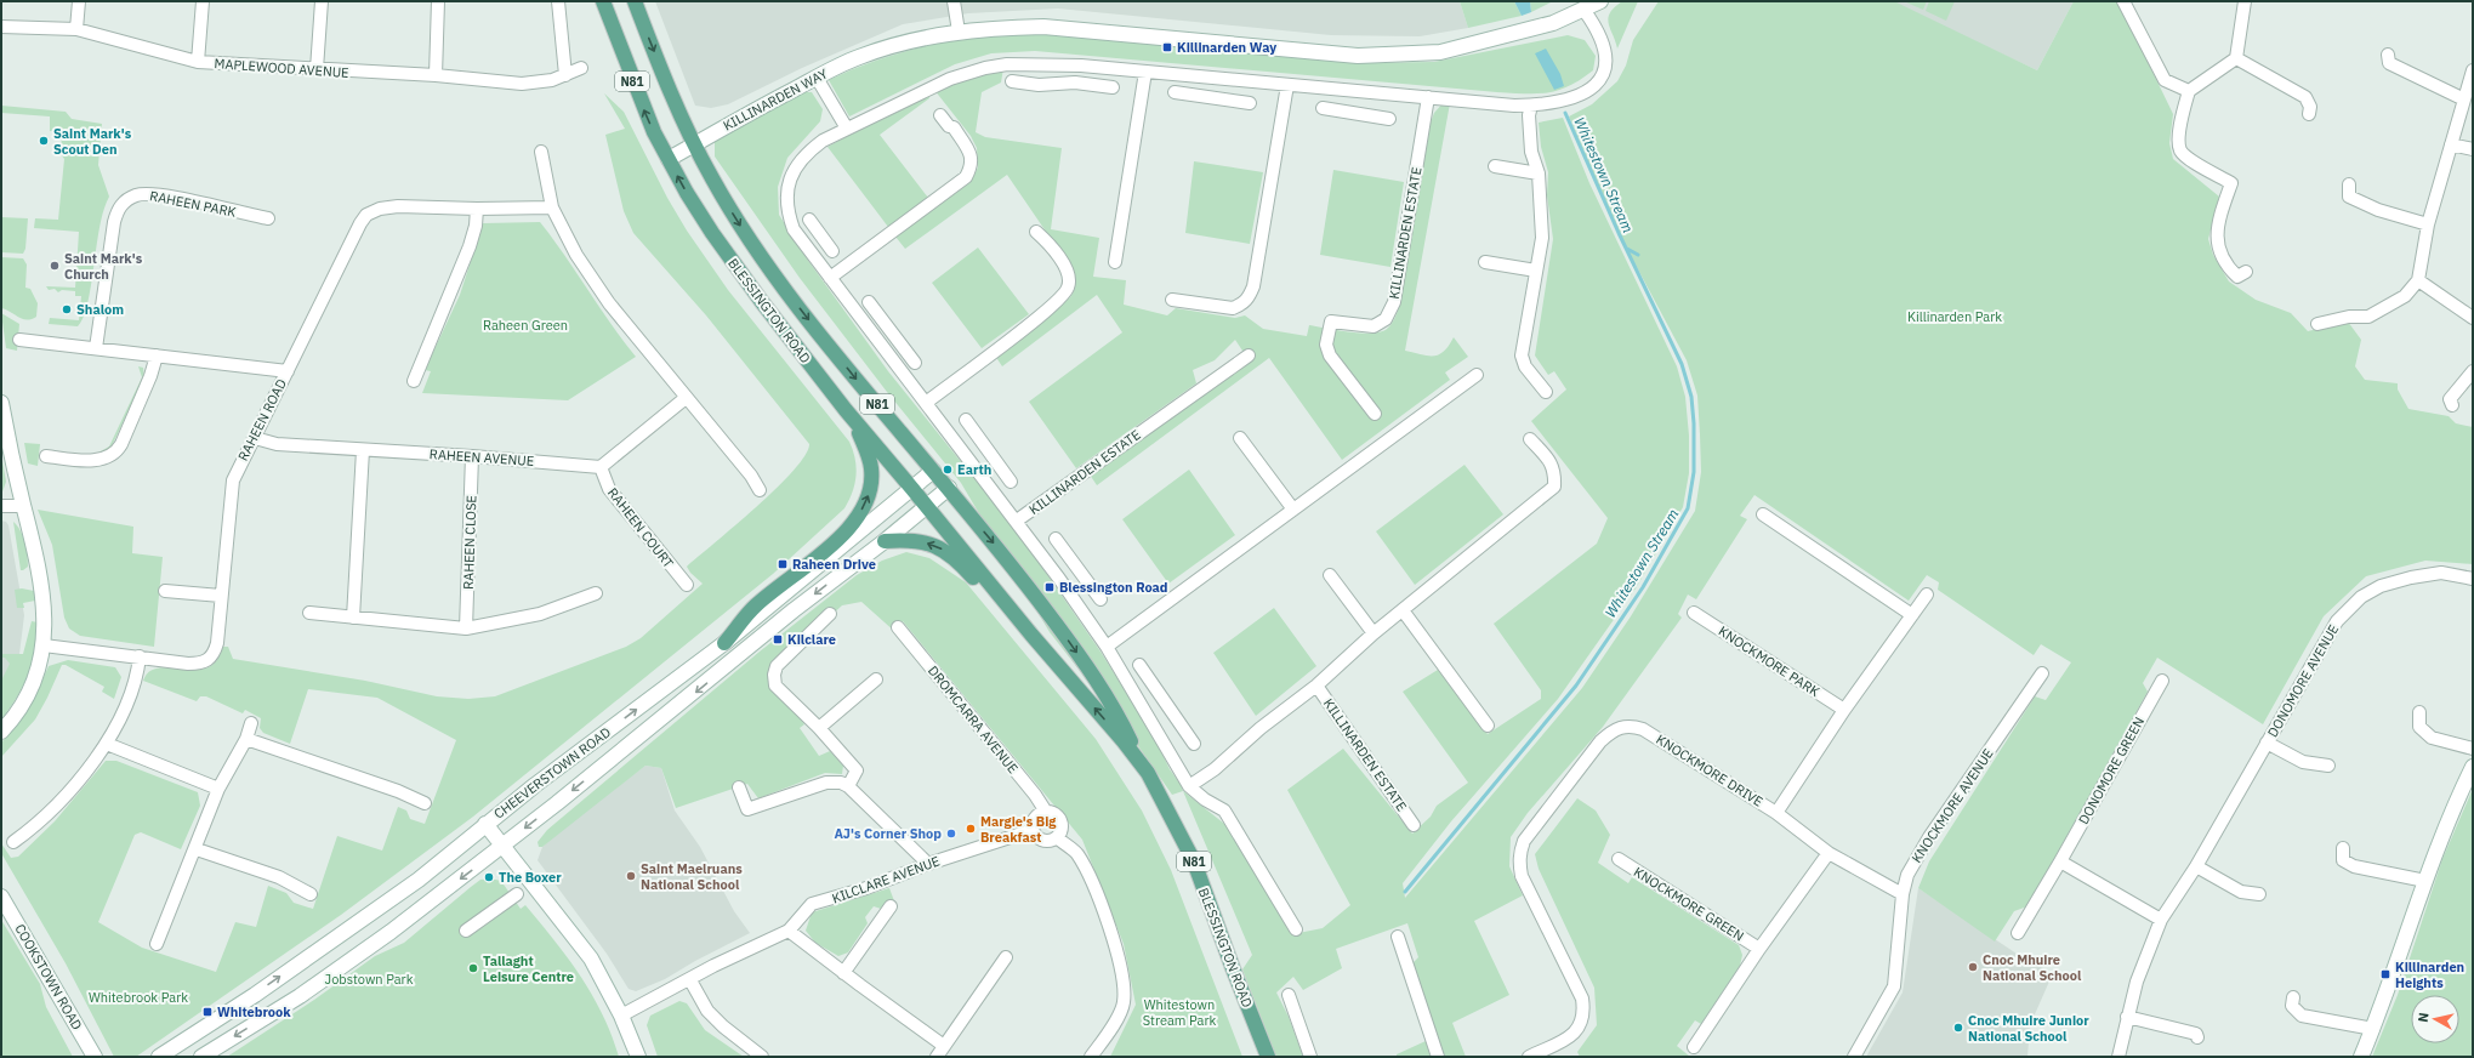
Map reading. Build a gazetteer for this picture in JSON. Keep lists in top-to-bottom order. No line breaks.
{"streets":{"main road":["N81","BLESSINGTON ROAD"],"street":["MAPLEWOOD AVENUE","KILLINARDEN WAY","RAHEEN PARK","KILLINARDEN ESTATE","RAHEEN ROAD","RAHEEN AVENUE","RAHEEN COURT","RAHEEN CLOSE","KNOCKMORE PARK","DONOMORE AVENUE","DROMCARRA AVENUE","KNOCKMORE DRIVE","DONOMORE GREEN","CHEEVERSTOWN ROAD","KNOCKMORE AVENUE","KILCLARE AVENUE","KNOCKMORE GREEN","COOKSTOWN ROAD"]},"crossings":[["KILLINARDEN WAY","KILLINARDEN ESTATE"],["KILLINARDEN WAY","BLESSINGTON ROAD"],["BLESSINGTON ROAD","CHEEVERSTOWN ROAD"],["RAHEEN ROAD","RAHEEN AVENUE"],["RAHEEN AVENUE","RAHEEN COURT"],["RAHEEN AVENUE","RAHEEN CLOSE"],["DROMCARRA AVENUE","KILCLARE AVENUE"],["KNOCKMORE DRIVE","KNOCKMORE AVENUE"],["KNOCKMORE DRIVE","KNOCKMORE GREEN"]],"water":["Whitestown Stream"],"parks":["Killinarden Park","Raheen Green","Jobstown Park","Whitebrook Park","Whitestown Stream Park"],"places":{"transit":["Killinarden Way","Raheen Drive","Blessington Road","Kilclare","Killinarden Heights","Whitebrook"],"other":["Saint Mark's Scout Den","Saint Mark's Church","Shalom","Earth","Margie's Big Breakfast","AJ's Corner Shop","Saint Maelruans National School","The Boxer","Cnoc Mhuire National School","Tallaght Leisure Centre","Cnoc Mhuire Junior National School"]},"north":"left"}
